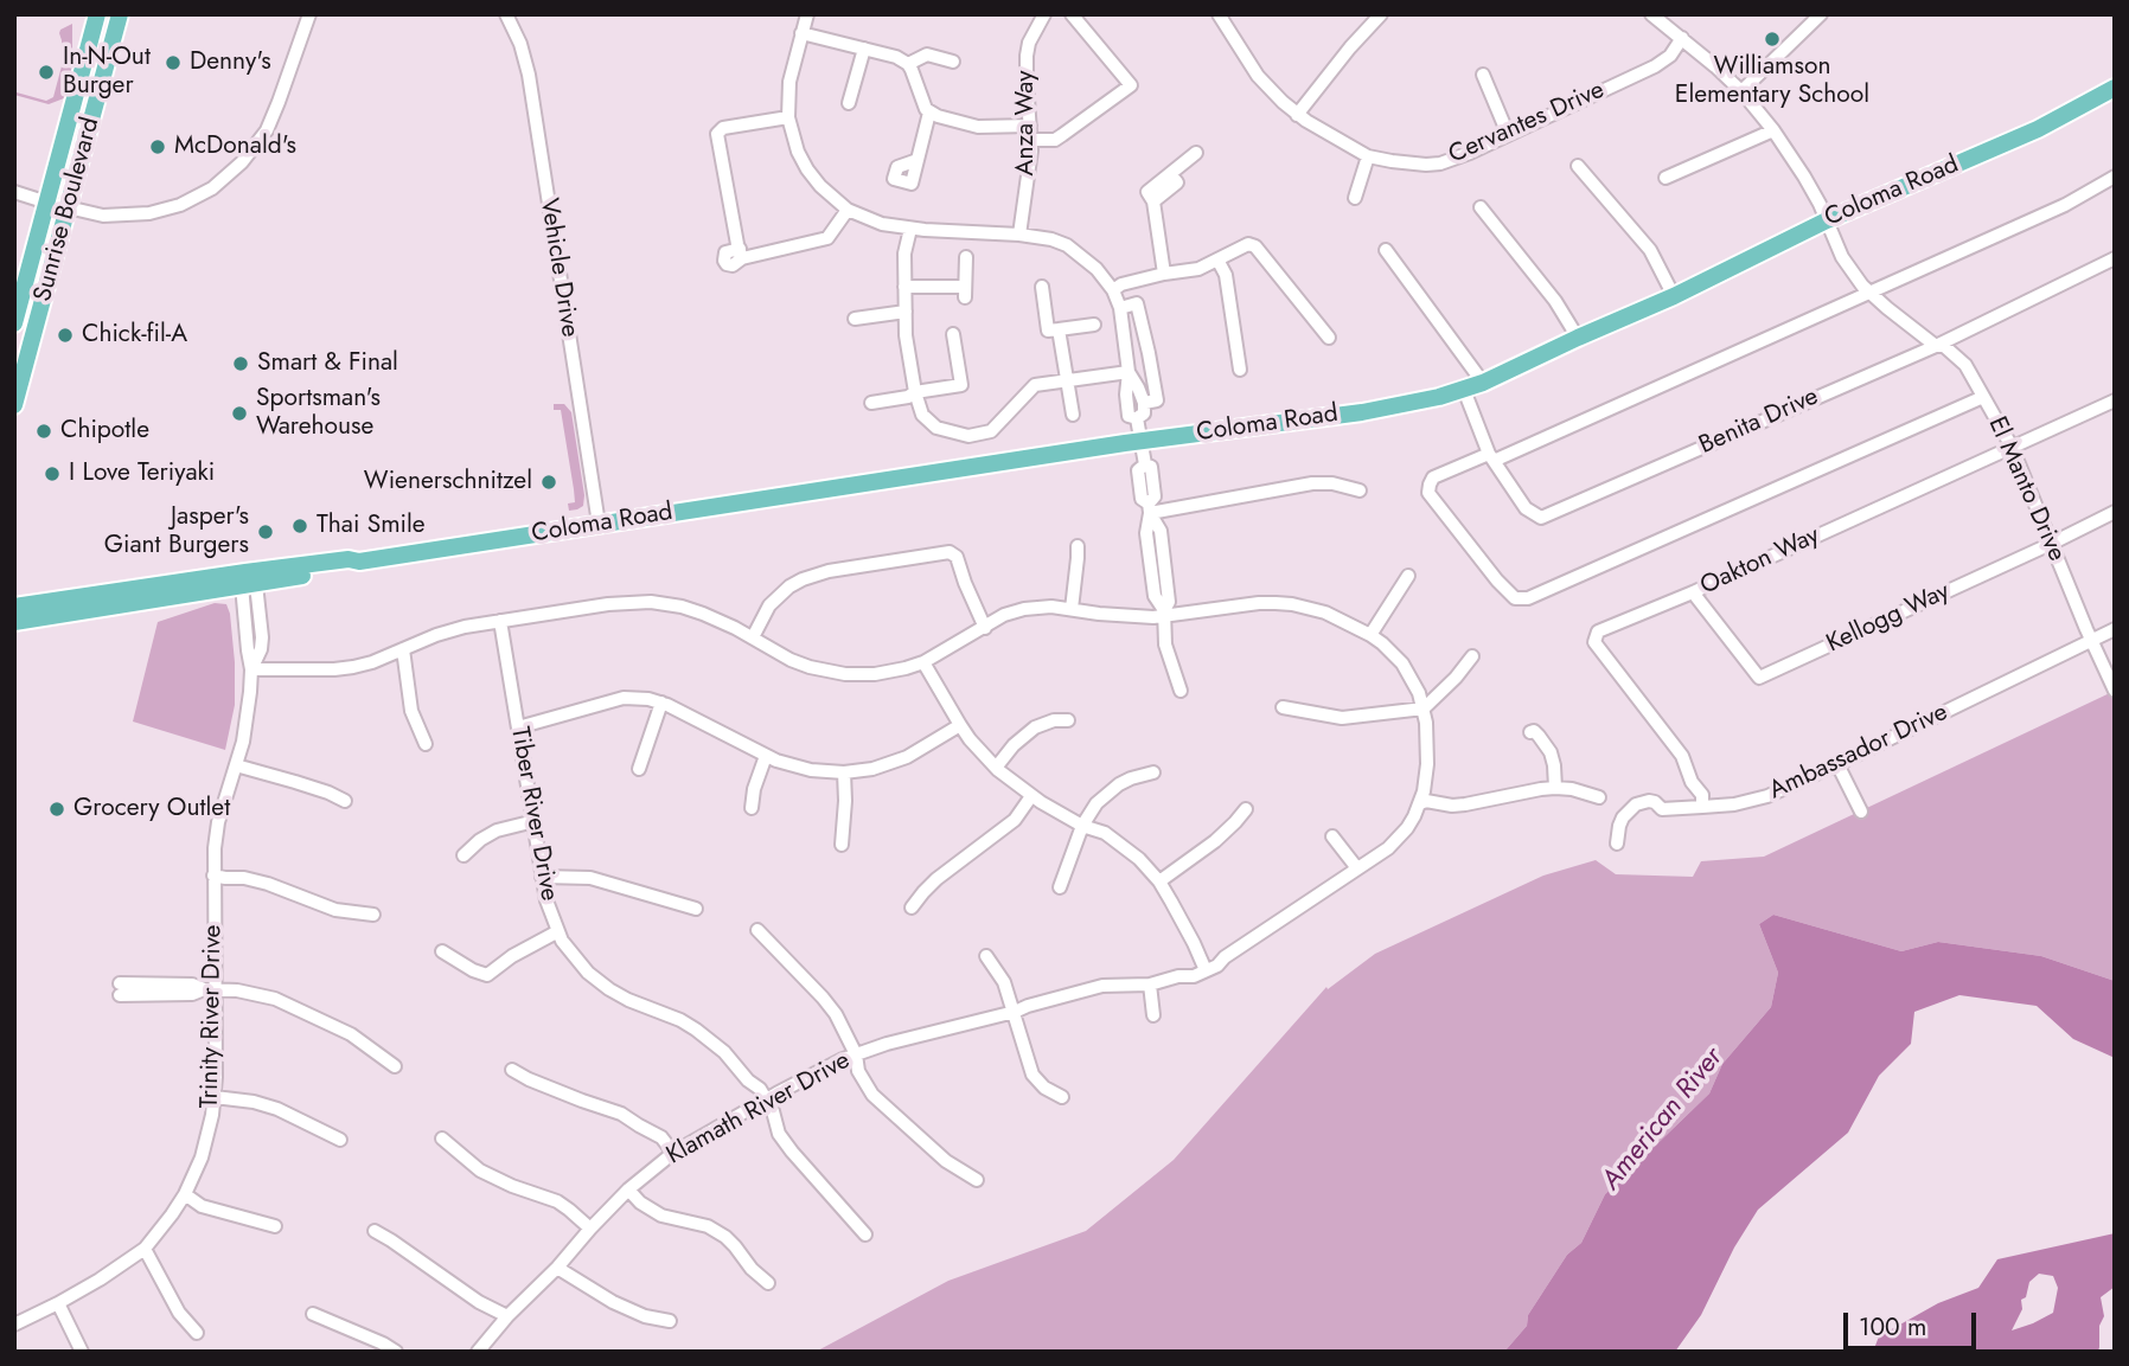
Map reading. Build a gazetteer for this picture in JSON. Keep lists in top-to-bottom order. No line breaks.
{"streets":{"main road":["Coloma Road","Sunrise Boulevard"],"street":["Anza Way","Cervantes Drive","Vehicle Drive","Benita Drive","El Manto Drive","Oakton Way","Kellogg Way","Ambassador Drive","Tiber River Drive","Trinity River Drive","Klamath River Drive"]},"crossings":[["Cervantes Drive","El Manto Drive"],["Coloma Road","Vehicle Drive"],["Coloma Road","Benita Drive"],["Coloma Road","El Manto Drive"],["Coloma Road","Trinity River Drive"],["Benita Drive","El Manto Drive"],["El Manto Drive","Oakton Way"],["El Manto Drive","Kellogg Way"],["El Manto Drive","Ambassador Drive"],["Oakton Way","Kellogg Way"],["Oakton Way","Ambassador Drive"],["Tiber River Drive","Klamath River Drive"],["Trinity River Drive","Klamath River Drive"]],"water":["American River"],"places":["Williamson Elementary School","Denny's","In-N-Out Burger","McDonald's","Chick-fil-A","Smart & Final","Sportsman's Warehouse","Chipotle","I Love Teriyaki","Wienerschnitzel","Thai Smile","Jasper's Giant Burgers","Grocery Outlet"],"scale_bar":"100 m"}
